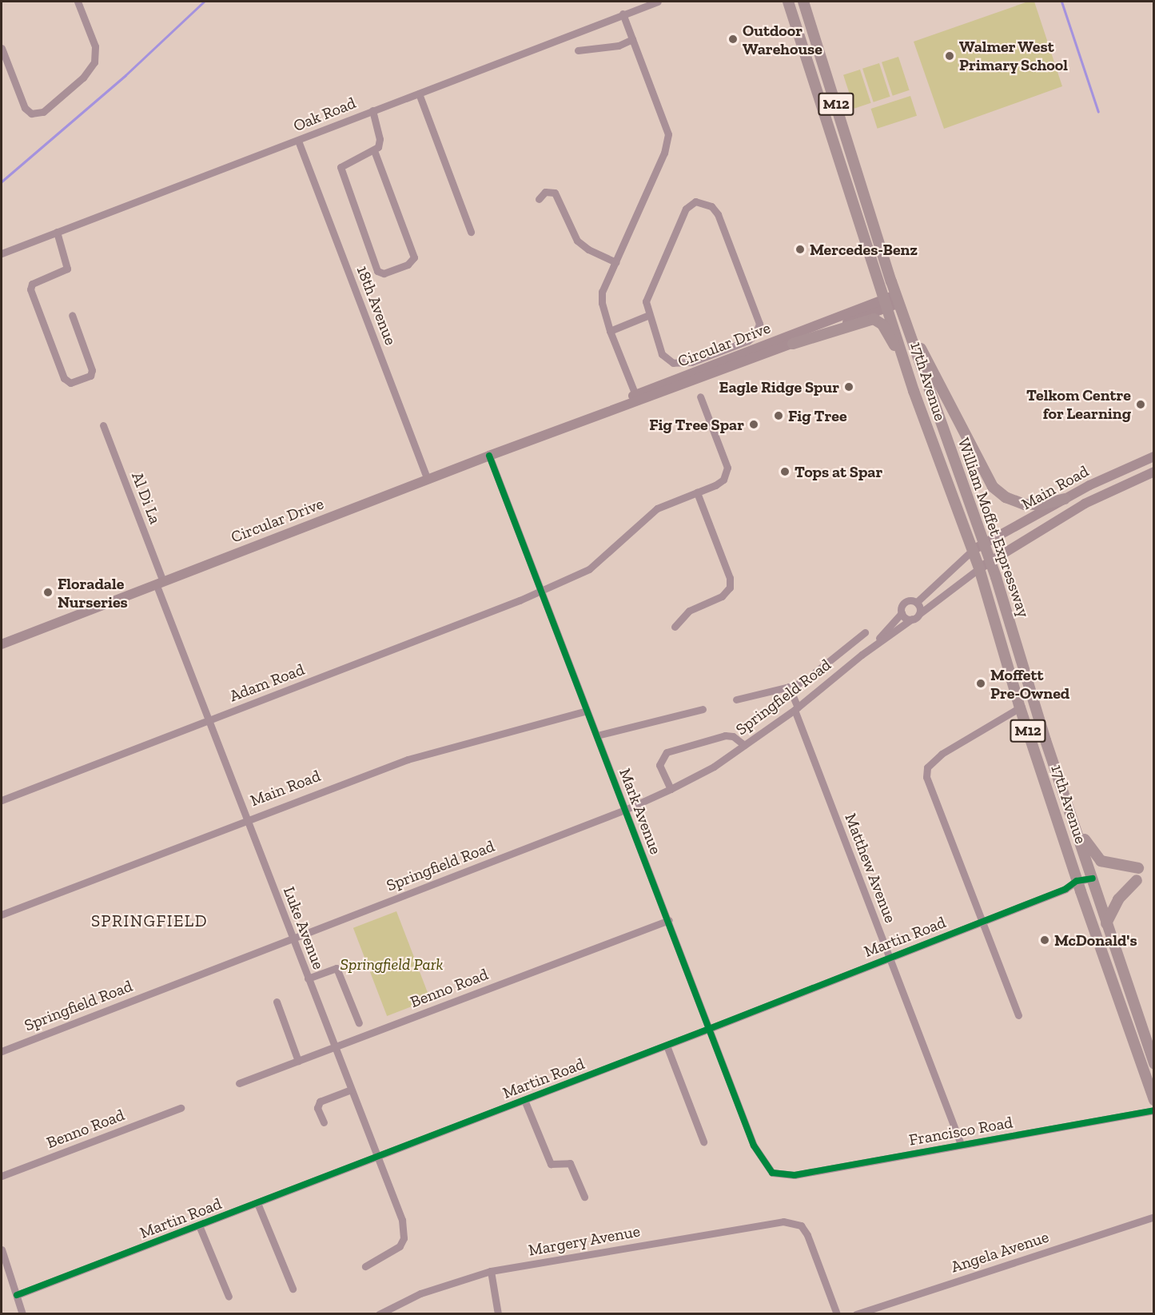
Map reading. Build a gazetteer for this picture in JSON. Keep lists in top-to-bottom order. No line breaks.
{"streets":{"main road":["M12","17th Avenue","William Moffet Expressway"],"street":["Oak Road","18th Avenue","Circular Drive","Main Road","Al Di La","Adam Road","Springfield Road","Mark Avenue","Matthew Avenue","Luke Avenue","Martin Road","Benno Road","Francisco Road","Margery Avenue","Angela Avenue"]},"crossings":[["M12","Circular Drive"],["M12","17th Avenue"],["Oak Road","18th Avenue"],["18th Avenue","Circular Drive"],["Circular Drive","17th Avenue"],["Circular Drive","Al Di La"],["Circular Drive","William Moffet Expressway"],["Circular Drive","Mark Avenue"],["Circular Drive","Luke Avenue"],["17th Avenue","Main Road"],["17th Avenue","Martin Road"],["Main Road","William Moffet Expressway"],["Main Road","Mark Avenue"],["Main Road","Luke Avenue"],["Al Di La","Luke Avenue"],["William Moffet Expressway","Martin Road"],["Adam Road","Mark Avenue"],["Adam Road","Luke Avenue"],["Springfield Road","Mark Avenue"],["Springfield Road","Matthew Avenue"],["Springfield Road","Luke Avenue"],["Mark Avenue","Martin Road"],["Mark Avenue","Benno Road"],["Mark Avenue","Francisco Road"],["Matthew Avenue","Martin Road"],["Matthew Avenue","Francisco Road"],["Luke Avenue","Martin Road"],["Luke Avenue","Benno Road"]],"districts":["SPRINGFIELD"],"parks":["Springfield Park"],"places":["Outdoor Warehouse","Walmer West Primary School","Mercedes-Benz","Eagle Ridge Spur","Telkom Centre for Learning","Fig Tree","Fig Tree Spar","Tops at Spar","Floradale Nurseries","Moffett Pre-Owned","McDonald's"]}
